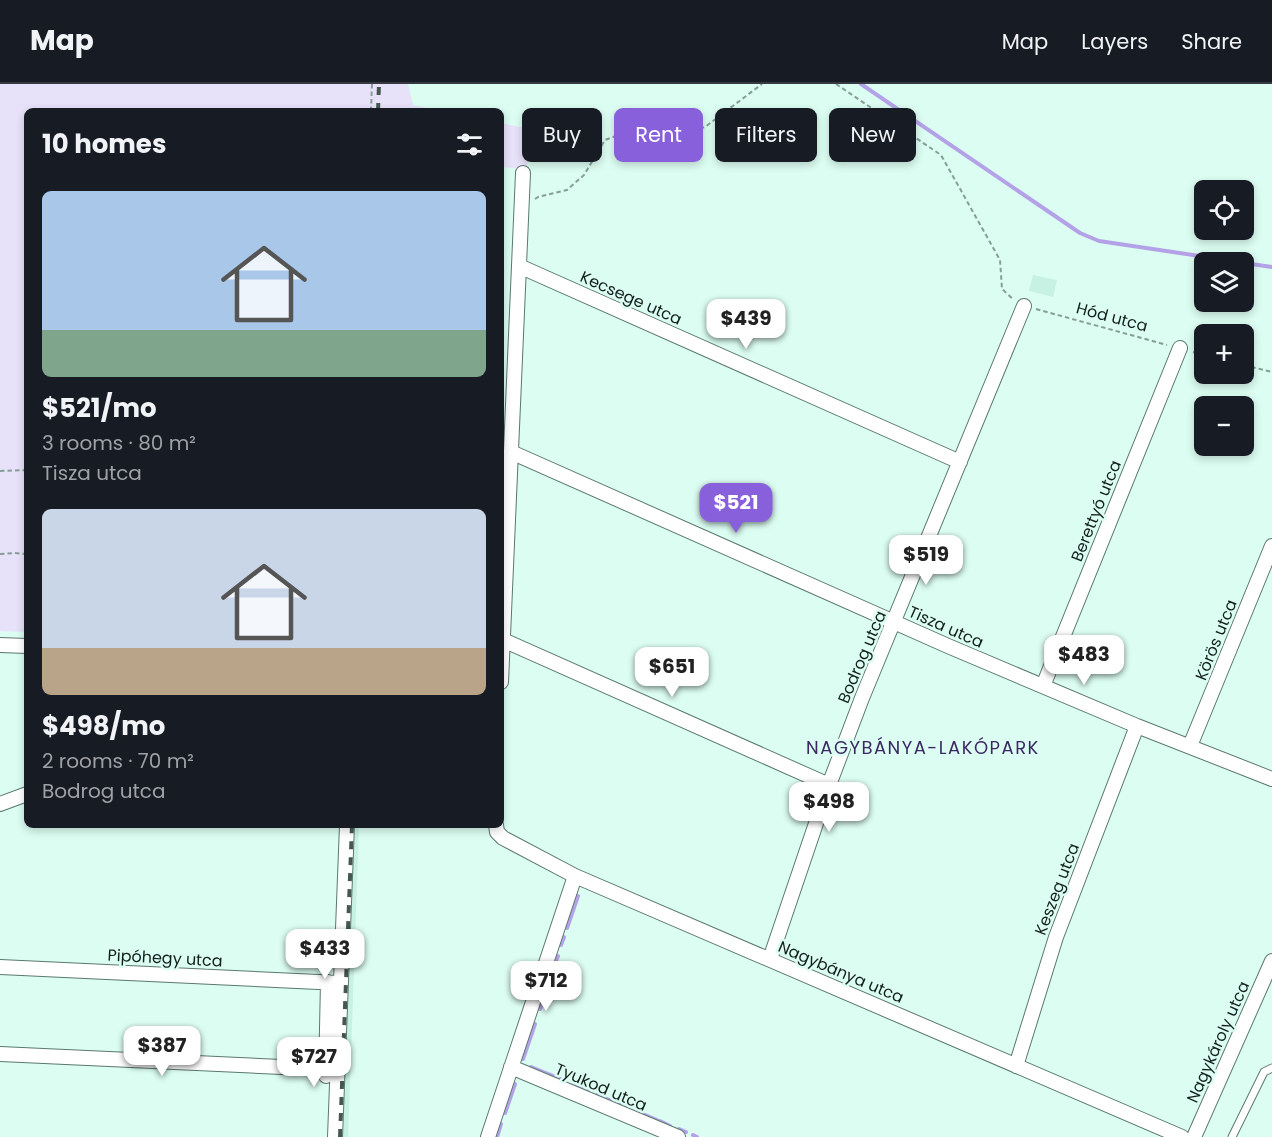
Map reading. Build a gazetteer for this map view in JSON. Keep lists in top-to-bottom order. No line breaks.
{"streets":{"street":["Kecsege utca","Berettyó utca","Tisza utca","Körös utca","Bodrog utca","Keszeg utca","Pipóhegy utca","Nagybánya utca","Nagykároly utca","Tyukod utca"],"path":["Hód utca"]},"crossings":[["Kecsege utca","Bodrog utca"],["Hód utca","Berettyó utca"],["Hód utca","Bodrog utca"],["Berettyó utca","Tisza utca"],["Tisza utca","Körös utca"],["Tisza utca","Bodrog utca"],["Tisza utca","Keszeg utca"],["Bodrog utca","Nagybánya utca"],["Keszeg utca","Nagybánya utca"]],"districts":["NAGYBÁNYA-LAKÓPARK"],"page":{"header":"Map","nav":["Map","Layers","Share"],"chip":["Buy","Rent","Filters","New"],"heading":"10 homes","map_buttons":["+","−"],"list":[{"name":"$521/mo","note":"3 rooms · 80 m² · Tisza utca"},{"name":"$498/mo","note":"2 rooms · 70 m² · Bodrog utca"}],"price":["$439","$521","$519","$483","$651","$498","$433","$712","$387","$727"]}}
